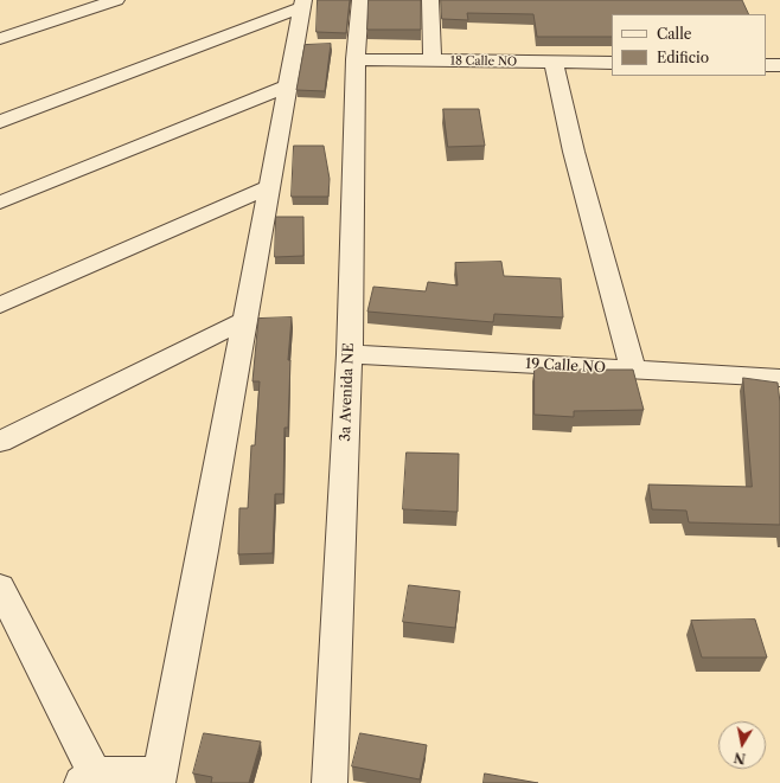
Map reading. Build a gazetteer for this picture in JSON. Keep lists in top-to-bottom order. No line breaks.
{"streets":{"street":["18 Calle NO","19 Calle NO","3a Avenida NE"]},"crossings":[["18 Calle NO","3a Avenida NE"],["19 Calle NO","3a Avenida NE"]],"legend":["Calle","Edificio"],"north":"bottom"}
